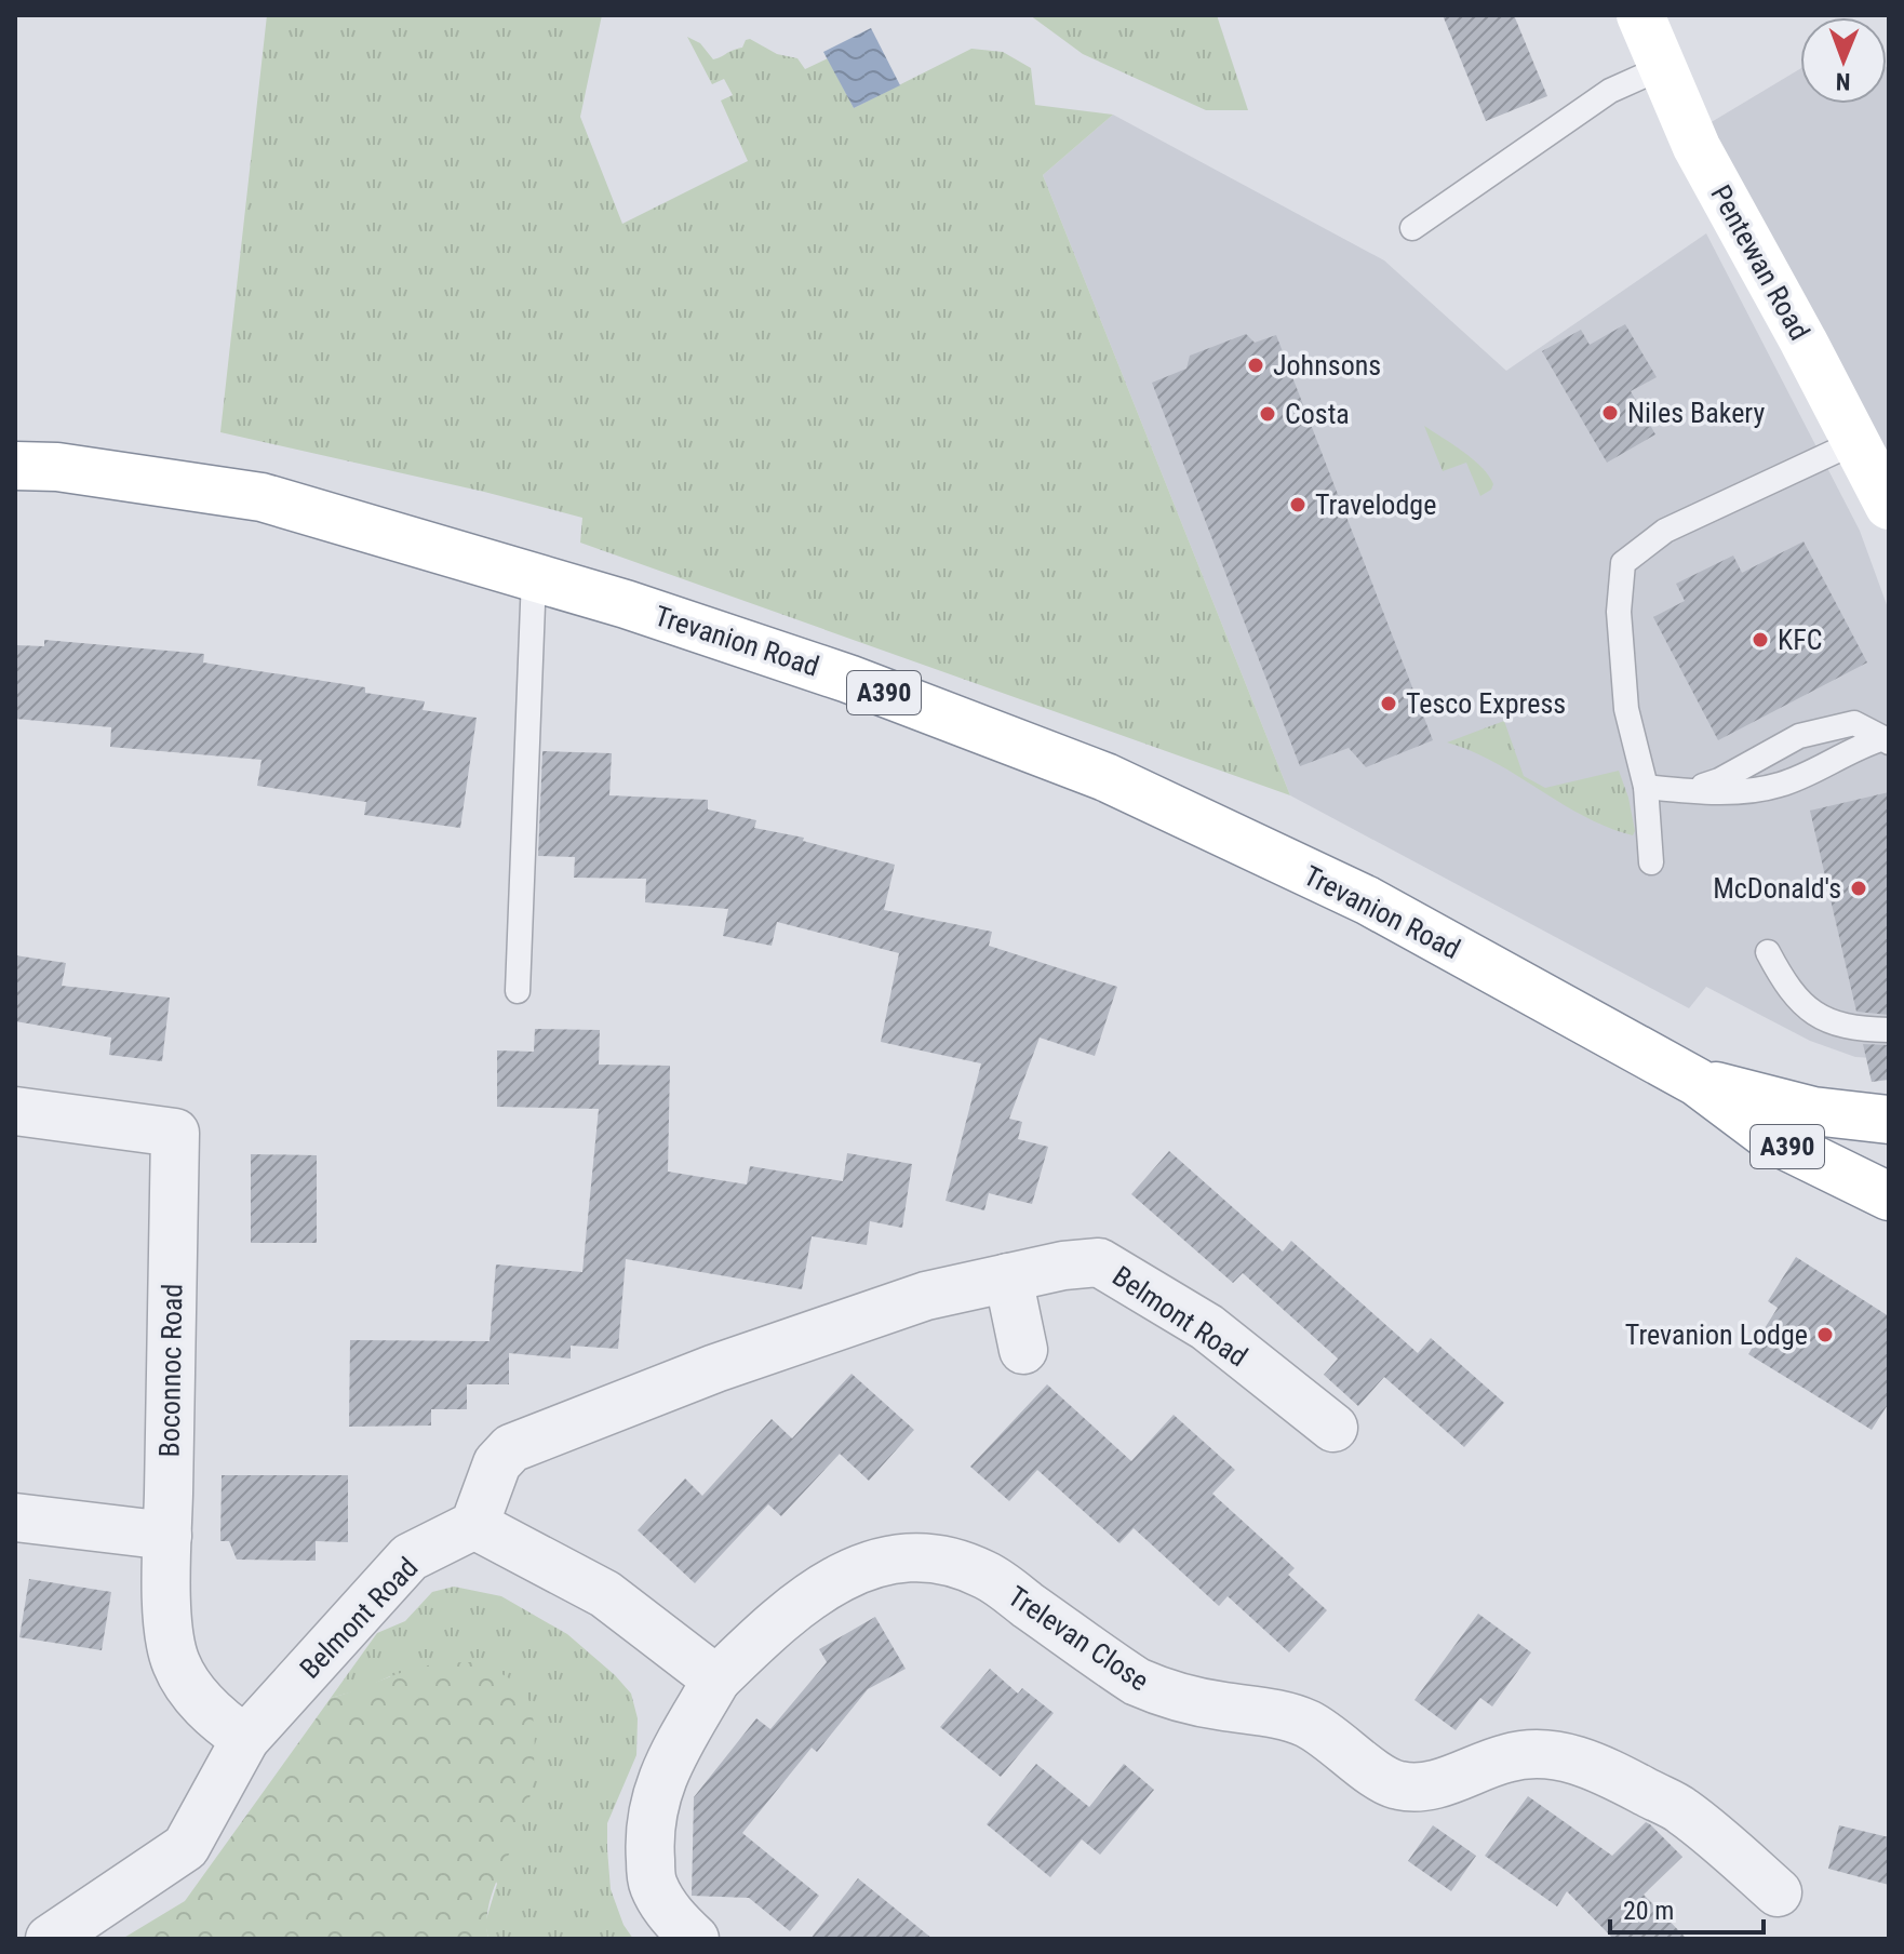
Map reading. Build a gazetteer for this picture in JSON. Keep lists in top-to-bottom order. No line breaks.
{"streets":{"main road":["Pentewan Road","Trevanion Road","A390"],"street":["Belmont Road","Boconnoc Road","Trelevan Close"]},"crossings":[["Trevanion Road","A390"],["Belmont Road","Boconnoc Road"]],"places":["Johnsons","Niles Bakery","Costa","Travelodge","KFC","Tesco Express","McDonald's","Trevanion Lodge"],"scale_bar":"20 m","north":"bottom"}
